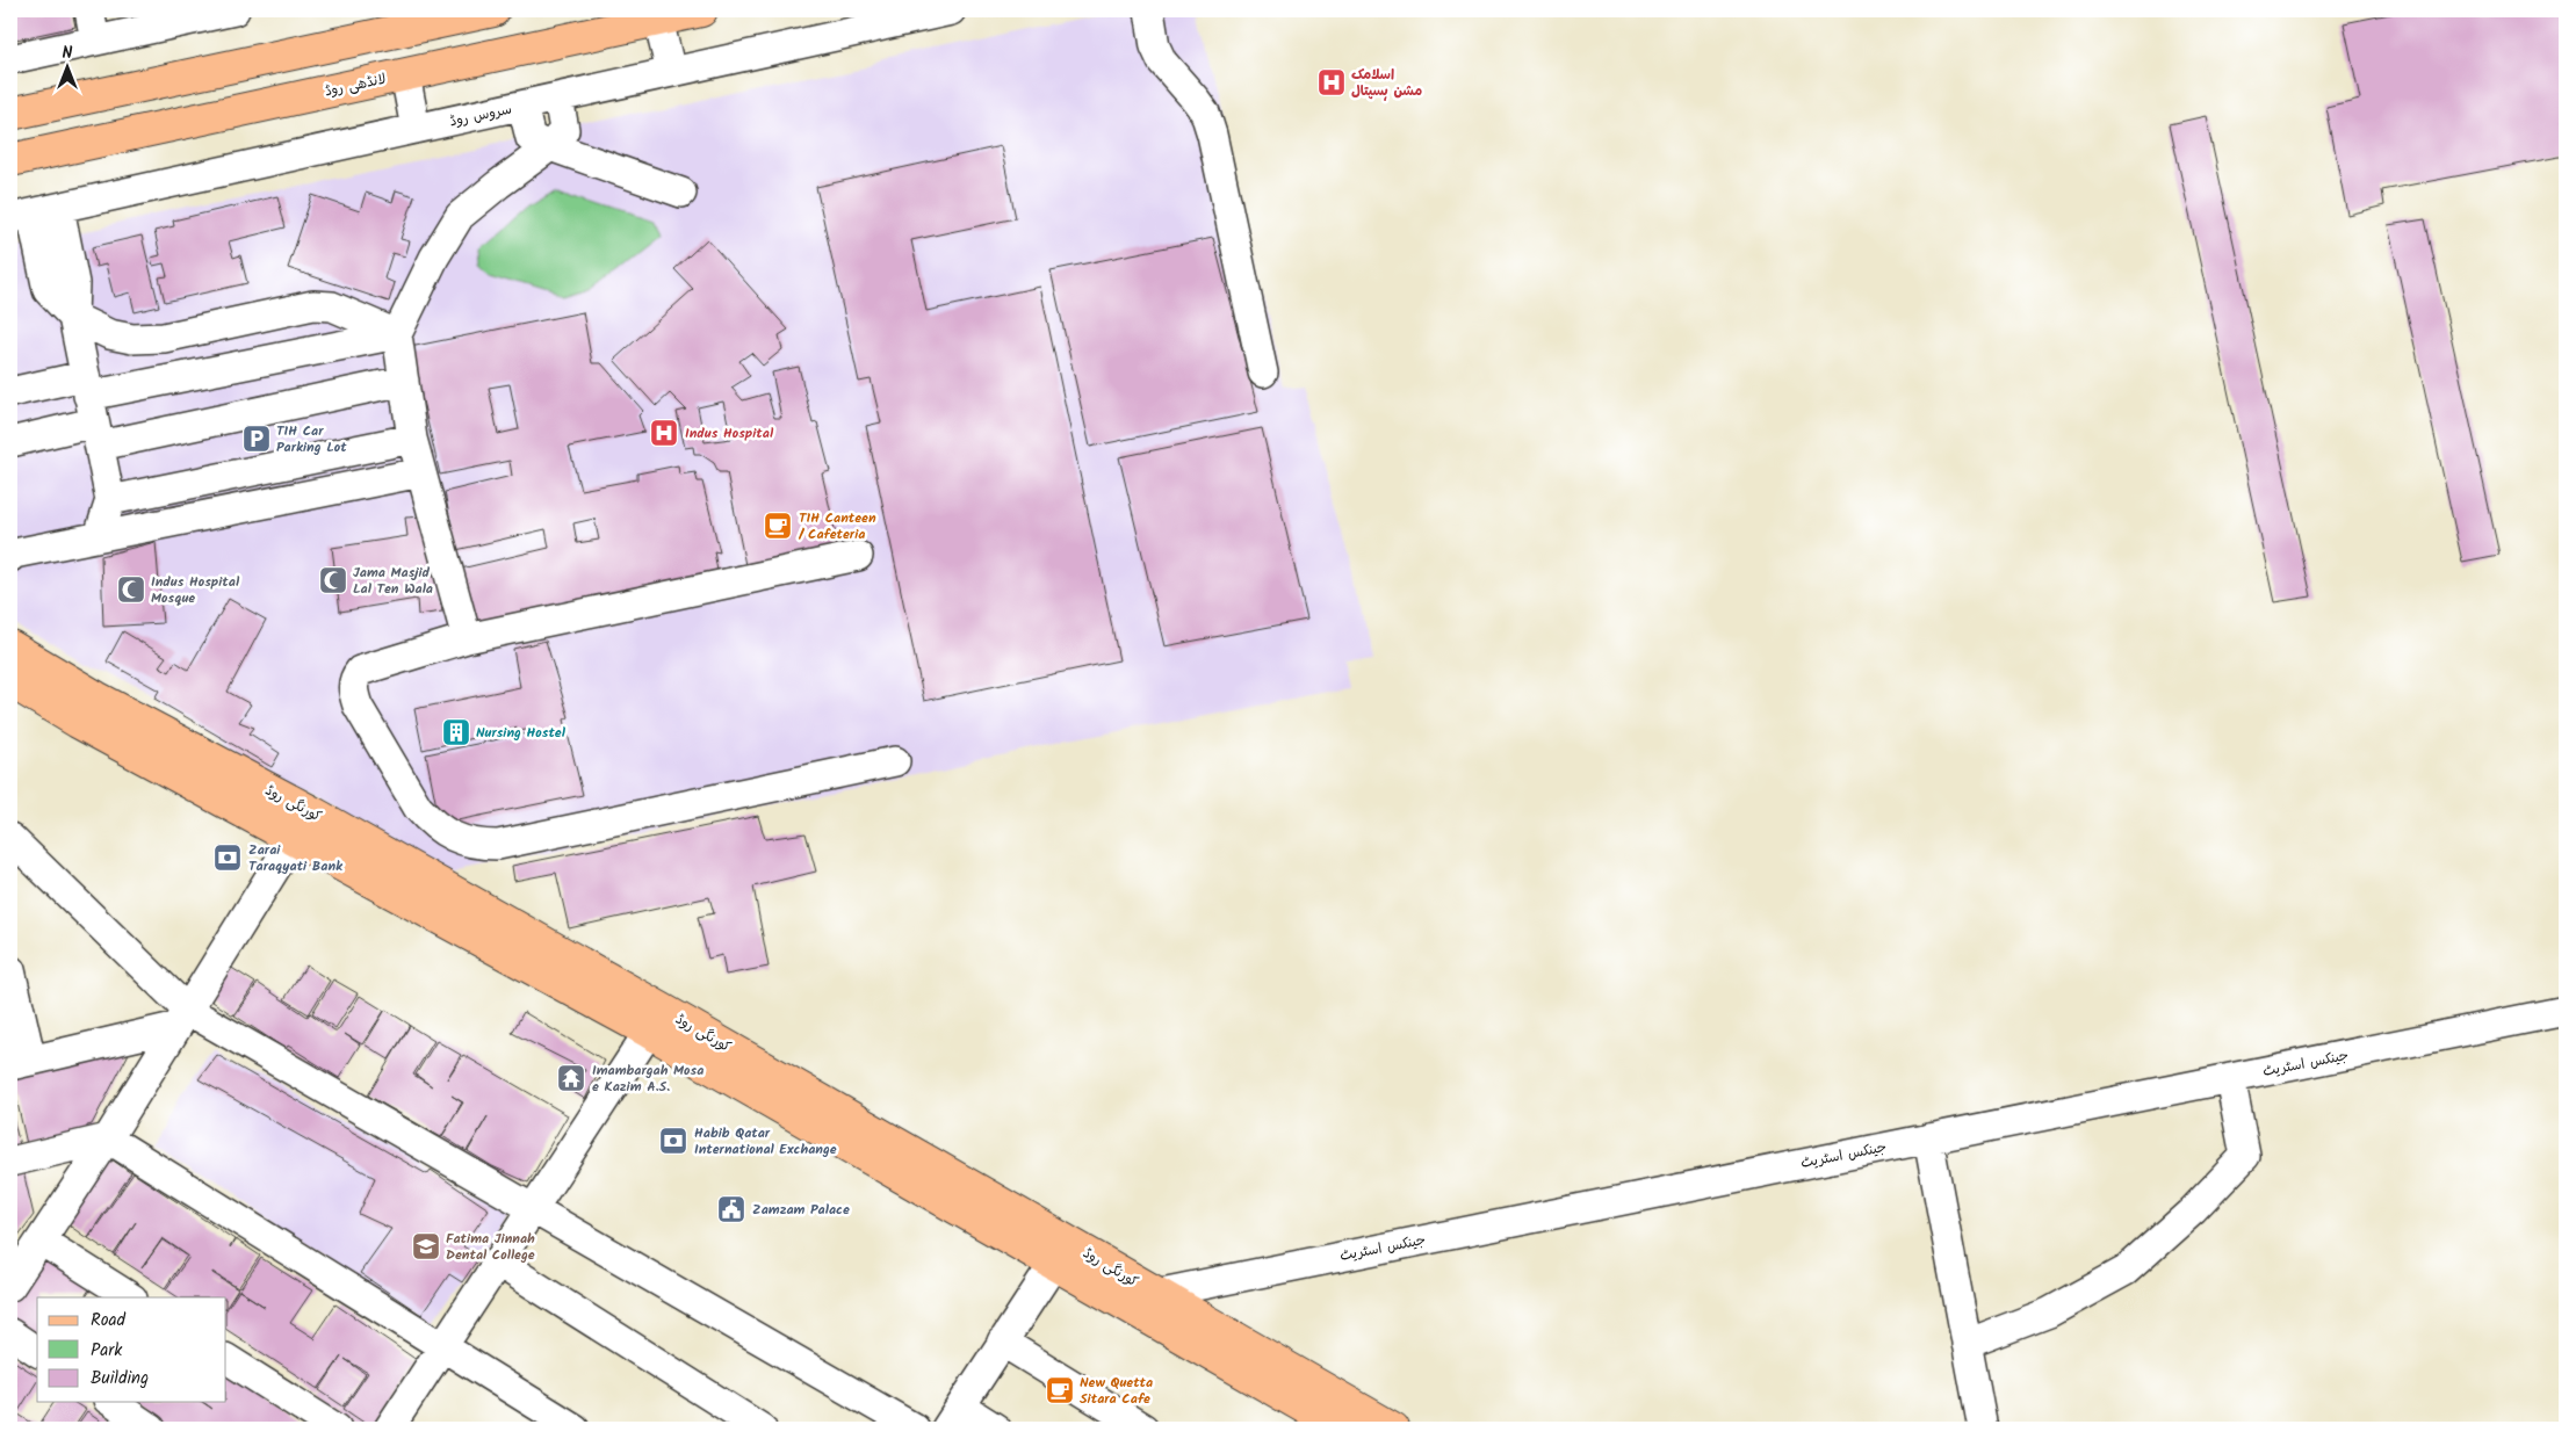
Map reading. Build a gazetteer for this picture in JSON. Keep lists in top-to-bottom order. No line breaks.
{"streets":{"main road":["لانڈھی روڈ","کورنگی روڈ"],"street":["سروس روڈ","جینکس اسٹریٹ"]},"crossings":[["کورنگی روڈ","جینکس اسٹریٹ"]],"places":{"hospital":["اسلامک مشن ہسپتال","Indus Hospital"],"parking":["TIH Car Parking Lot"],"cafe":["TIH Canteen / Cafeteria","New Quetta Sitara Cafe"],"mosque":["Jama Masjid Lal Ten Wala","Indus Hospital Mosque"],"building":["Nursing Hostel"],"bank":["Zarai Taraqyati Bank","Habib Qatar International Exchange"],"temple":["Imambargah Mosa e Kazim A.S."],"public building":["Zamzam Palace"],"school or university":["Fatima Jinnah Dental College"]},"legend":["Road","Park","Building"],"north":"top"}
